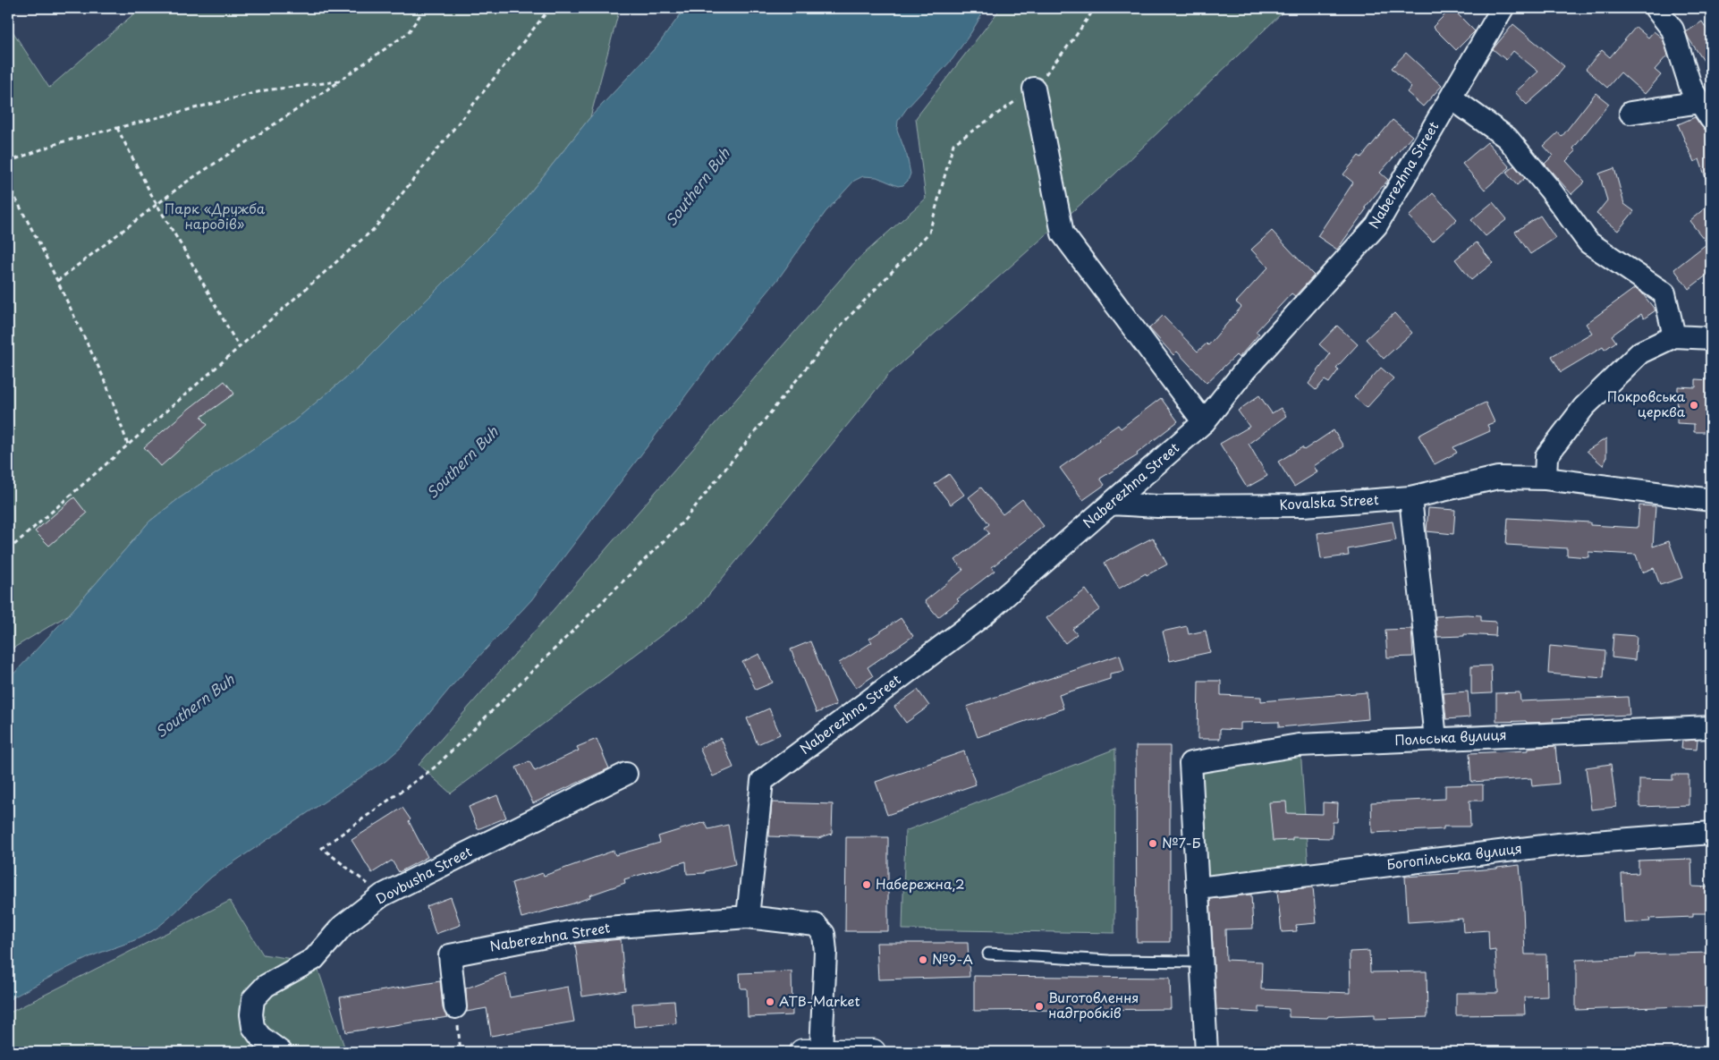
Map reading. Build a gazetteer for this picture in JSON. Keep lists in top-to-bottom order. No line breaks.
{"streets":{"street":["Naberezhna Street","Kovalska Street","Польська вулиця","Богопільська вулиця","Dovbusha Street"]},"crossings":[["Naberezhna Street","Kovalska Street"],["Польська вулиця","Богопільська вулиця"]],"water":["Southern Buh"],"parks":["Парк «Дружба народів»"],"places":["Покровська церква","№7-Б","Набережна,2","№9-А","ATB-Market","Виготовлення надгробків"]}
